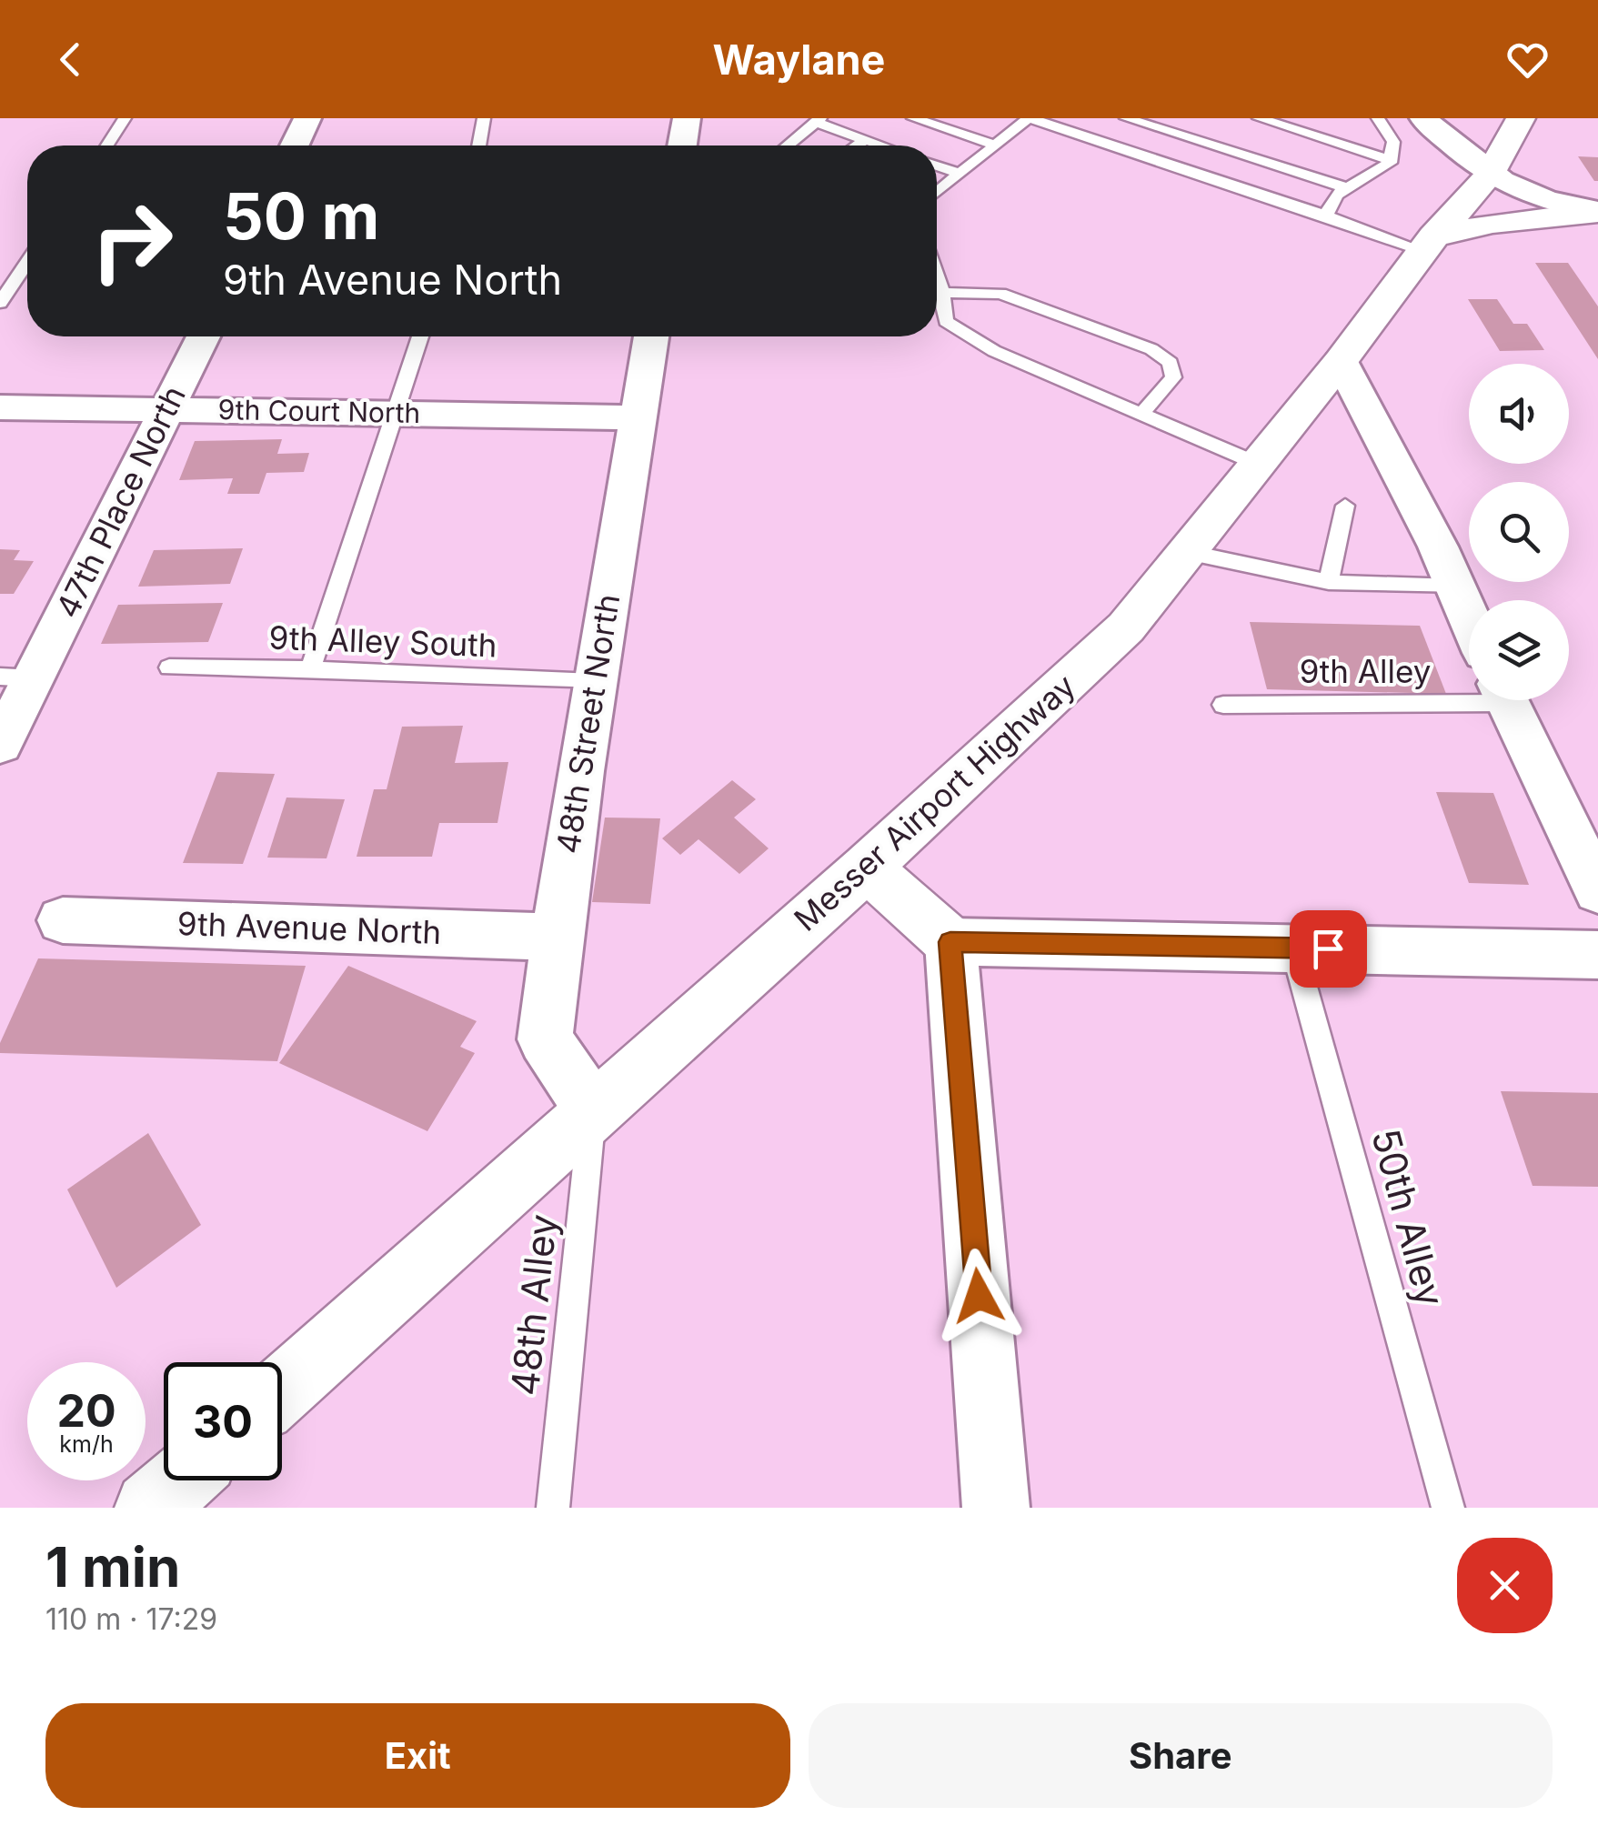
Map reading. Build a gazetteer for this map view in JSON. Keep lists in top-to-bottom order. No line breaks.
{"streets":{"main road":["Messer Airport Highway"],"street":["9th Court North","47th Place North","48th Street North","9th Avenue North"],"lane":["9th Alley South","9th Alley","50th Alley","48th Alley"]},"crossings":[["9th Court North","47th Place North"],["9th Court North","48th Street North"],["9th Alley South","48th Street North"],["48th Street North","Messer Airport Highway"],["48th Street North","9th Avenue North"],["48th Street North","48th Alley"],["Messer Airport Highway","48th Alley"]],"page":{"header":"Waylane","turn":["50 m","9th Avenue North"],"speed":"20 km/h","limit":"30","heading":["1 min","110 m · 17:29"],"buttons":["Exit","Share"]}}
